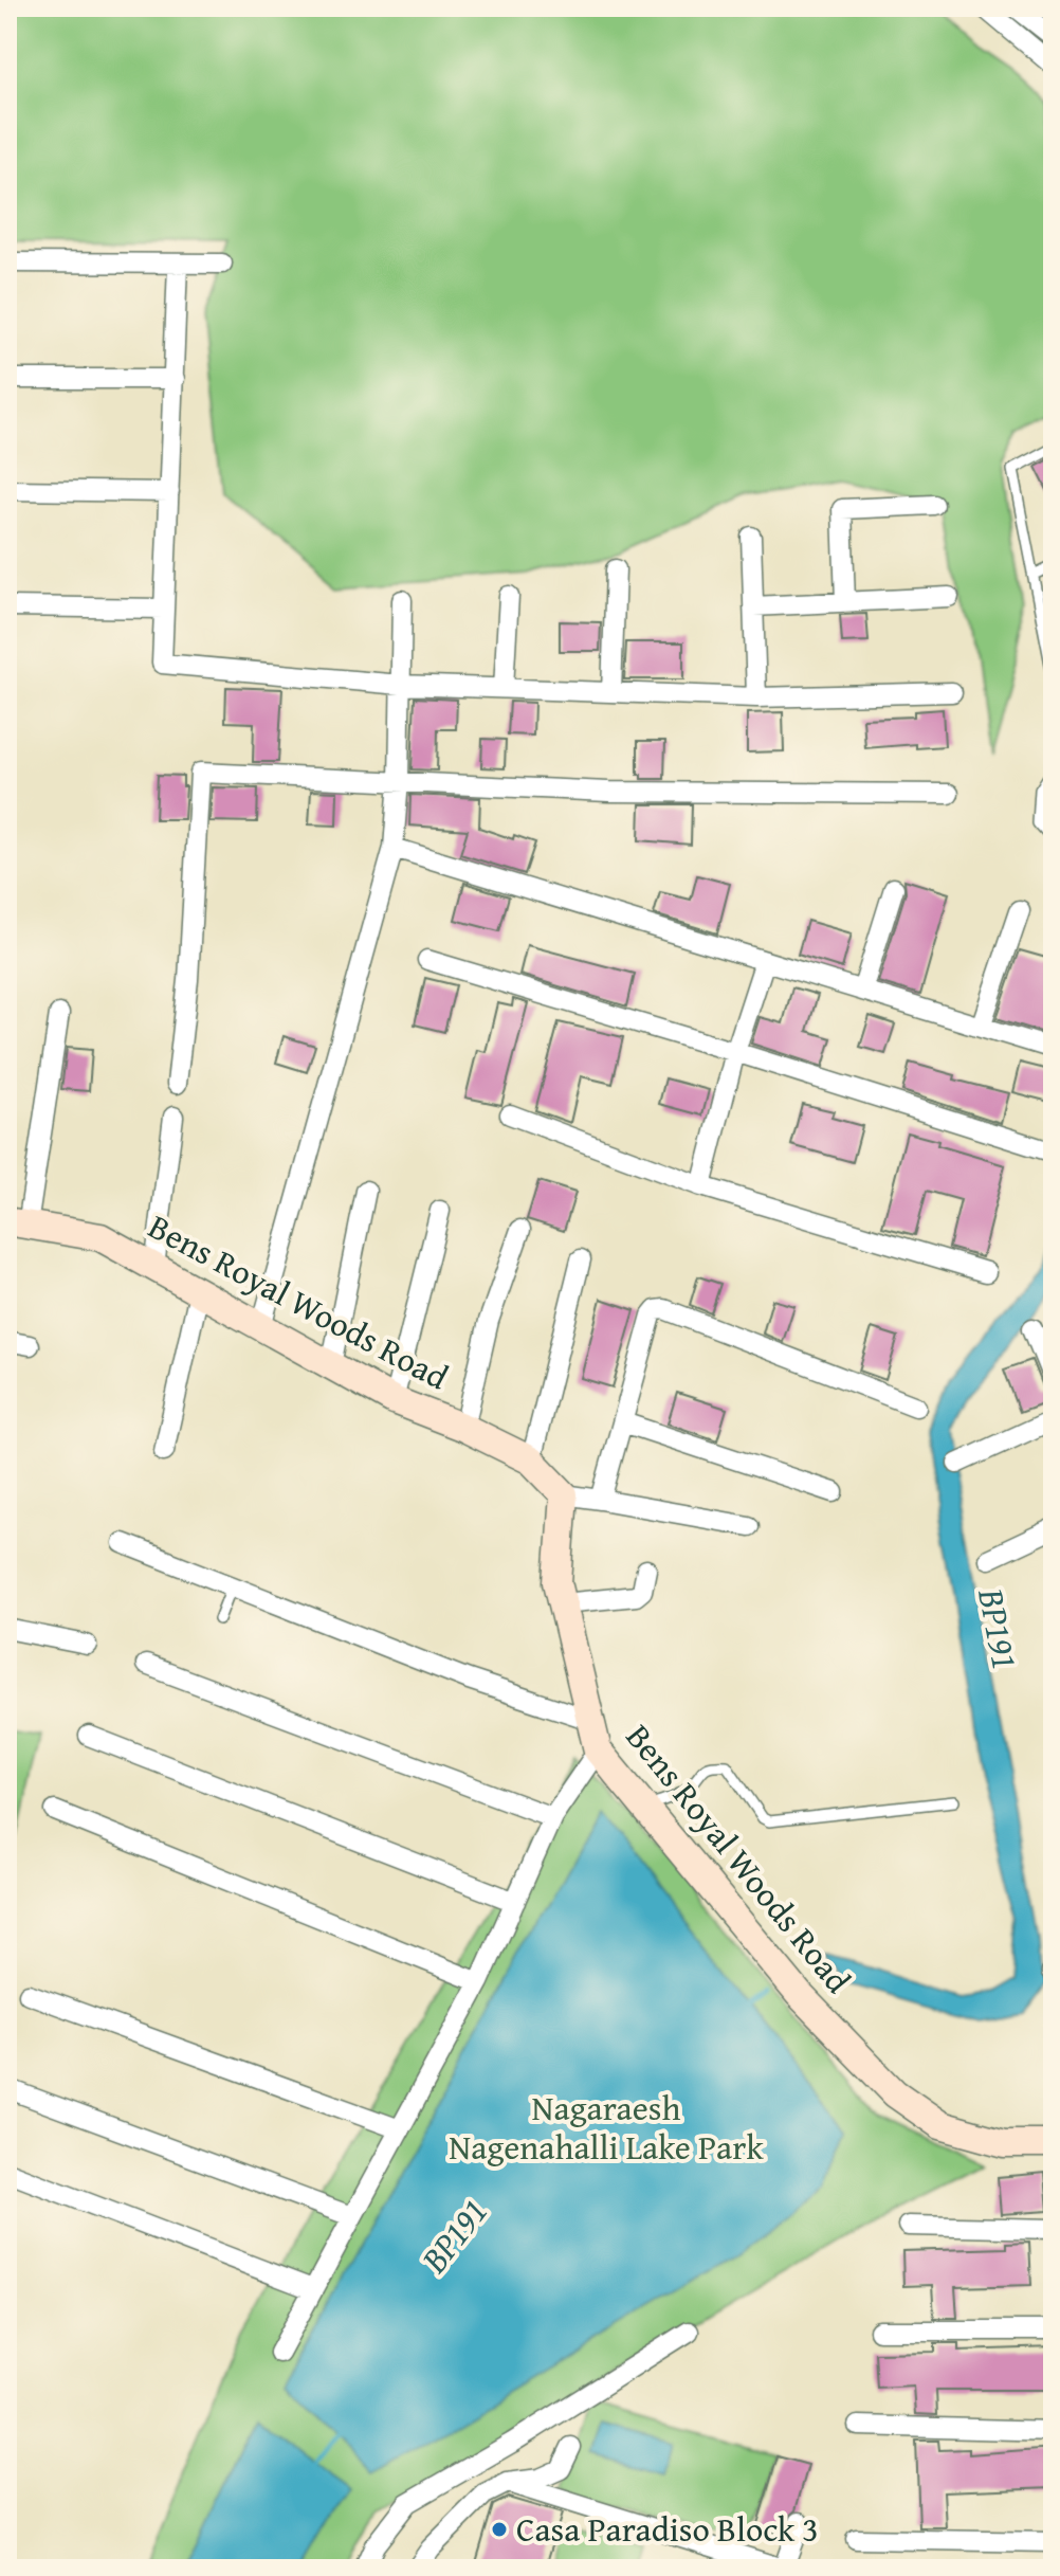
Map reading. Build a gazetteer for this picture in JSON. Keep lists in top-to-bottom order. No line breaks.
{"streets":{"street":["Bens Royal Woods Road"]},"water":["BP191"],"parks":["Nagaraesh Nagenahalli Lake Park"],"places":["Casa Paradiso Block 3"]}
